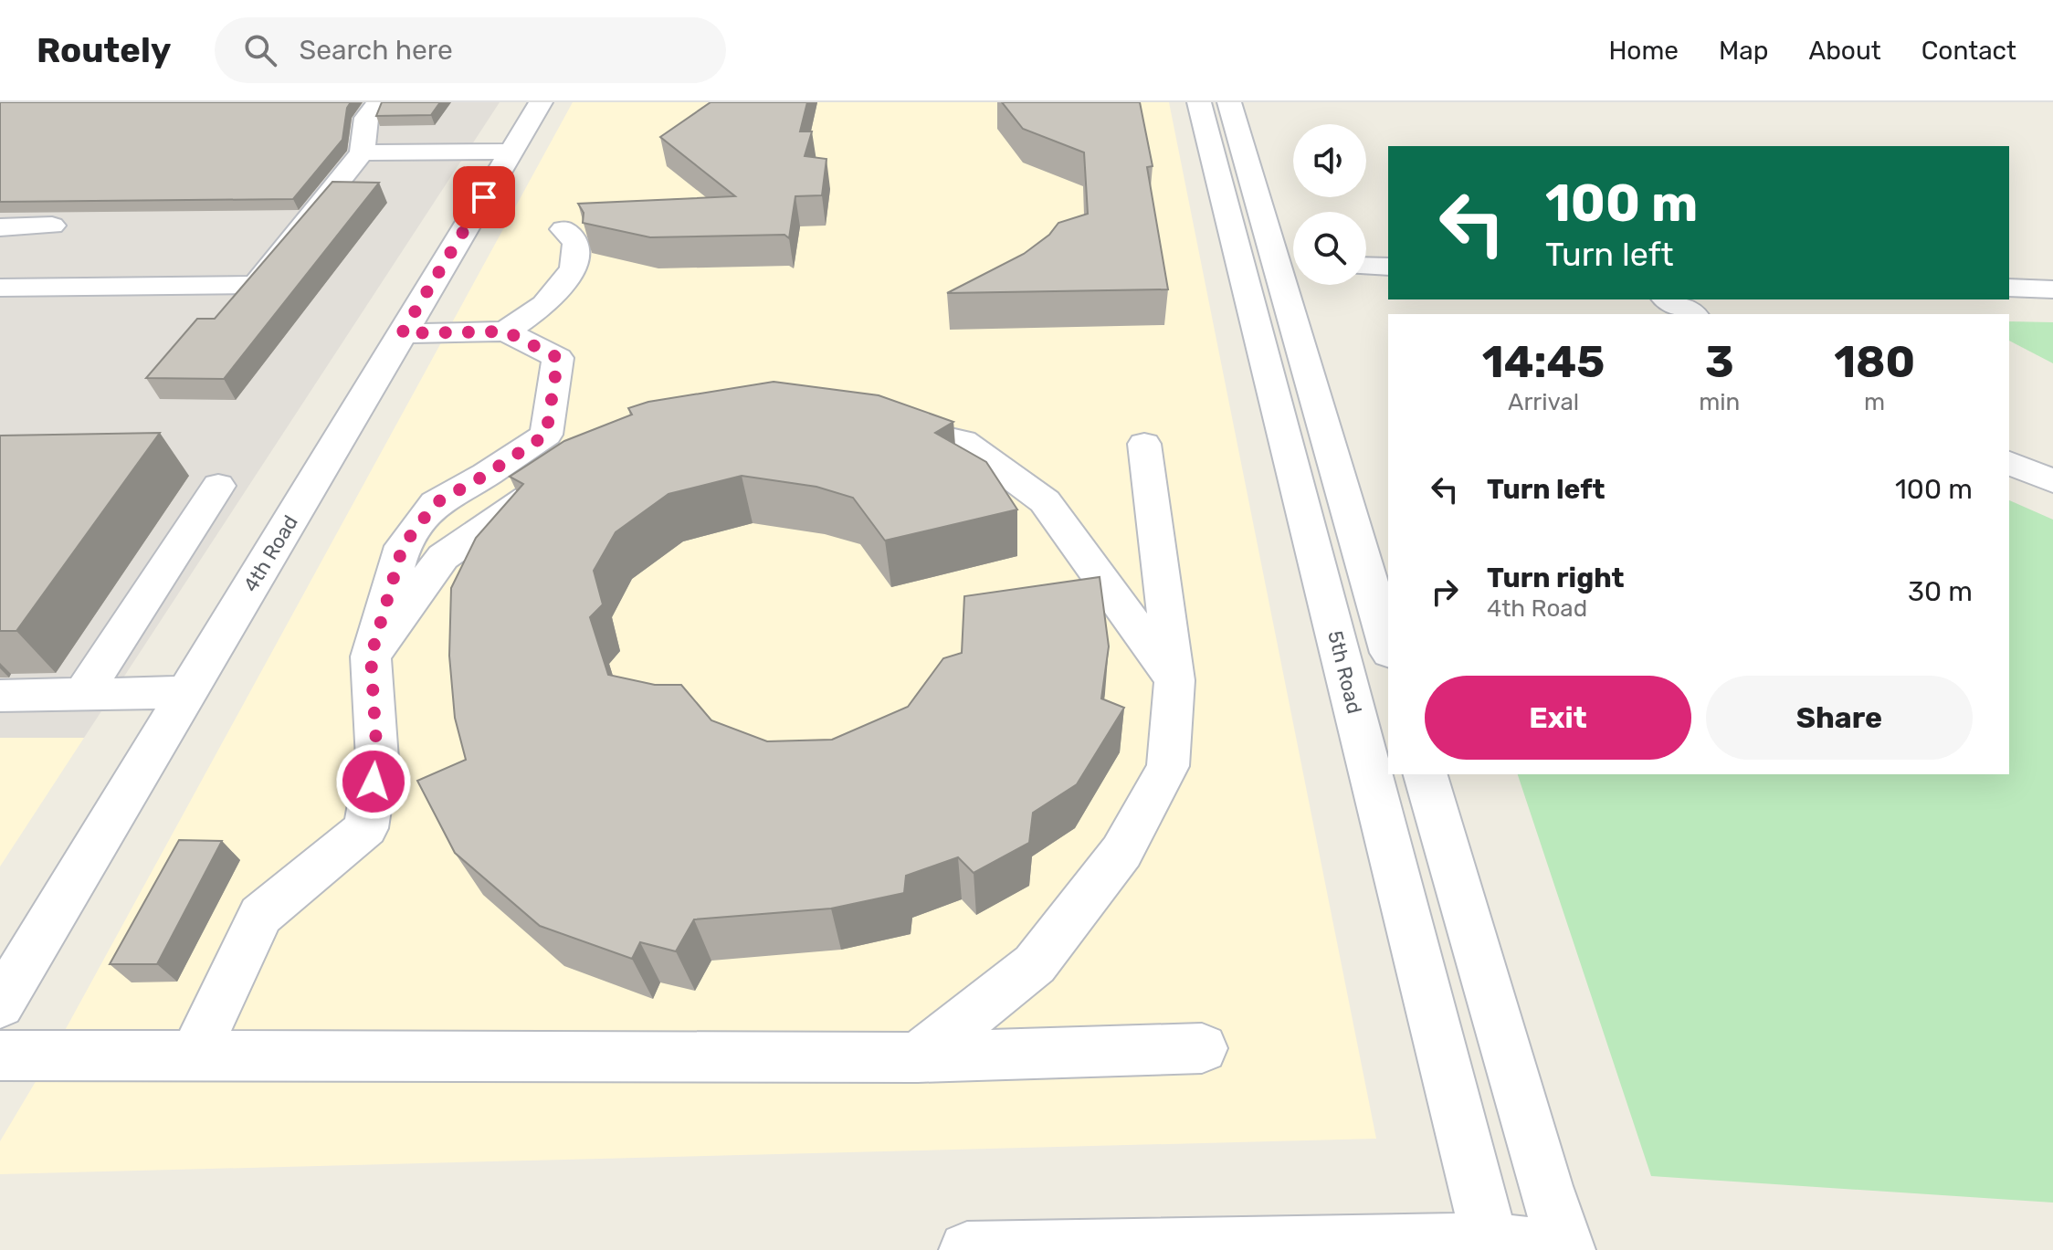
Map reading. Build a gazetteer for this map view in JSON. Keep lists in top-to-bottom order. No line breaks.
{"streets":{"street":["4th Road","5th Road"]},"page":{"header":"Routely","search":"Search here","nav":["Home","Map","About","Contact"],"turn":["100 m","Turn left"],"eta":["14:45","Arrival","3","min","180","m"],"list":[{"name":"Turn left","value":"100 m"},{"name":"Turn right","note":"4th Road","value":"30 m"}],"buttons":["Exit","Share"]}}
